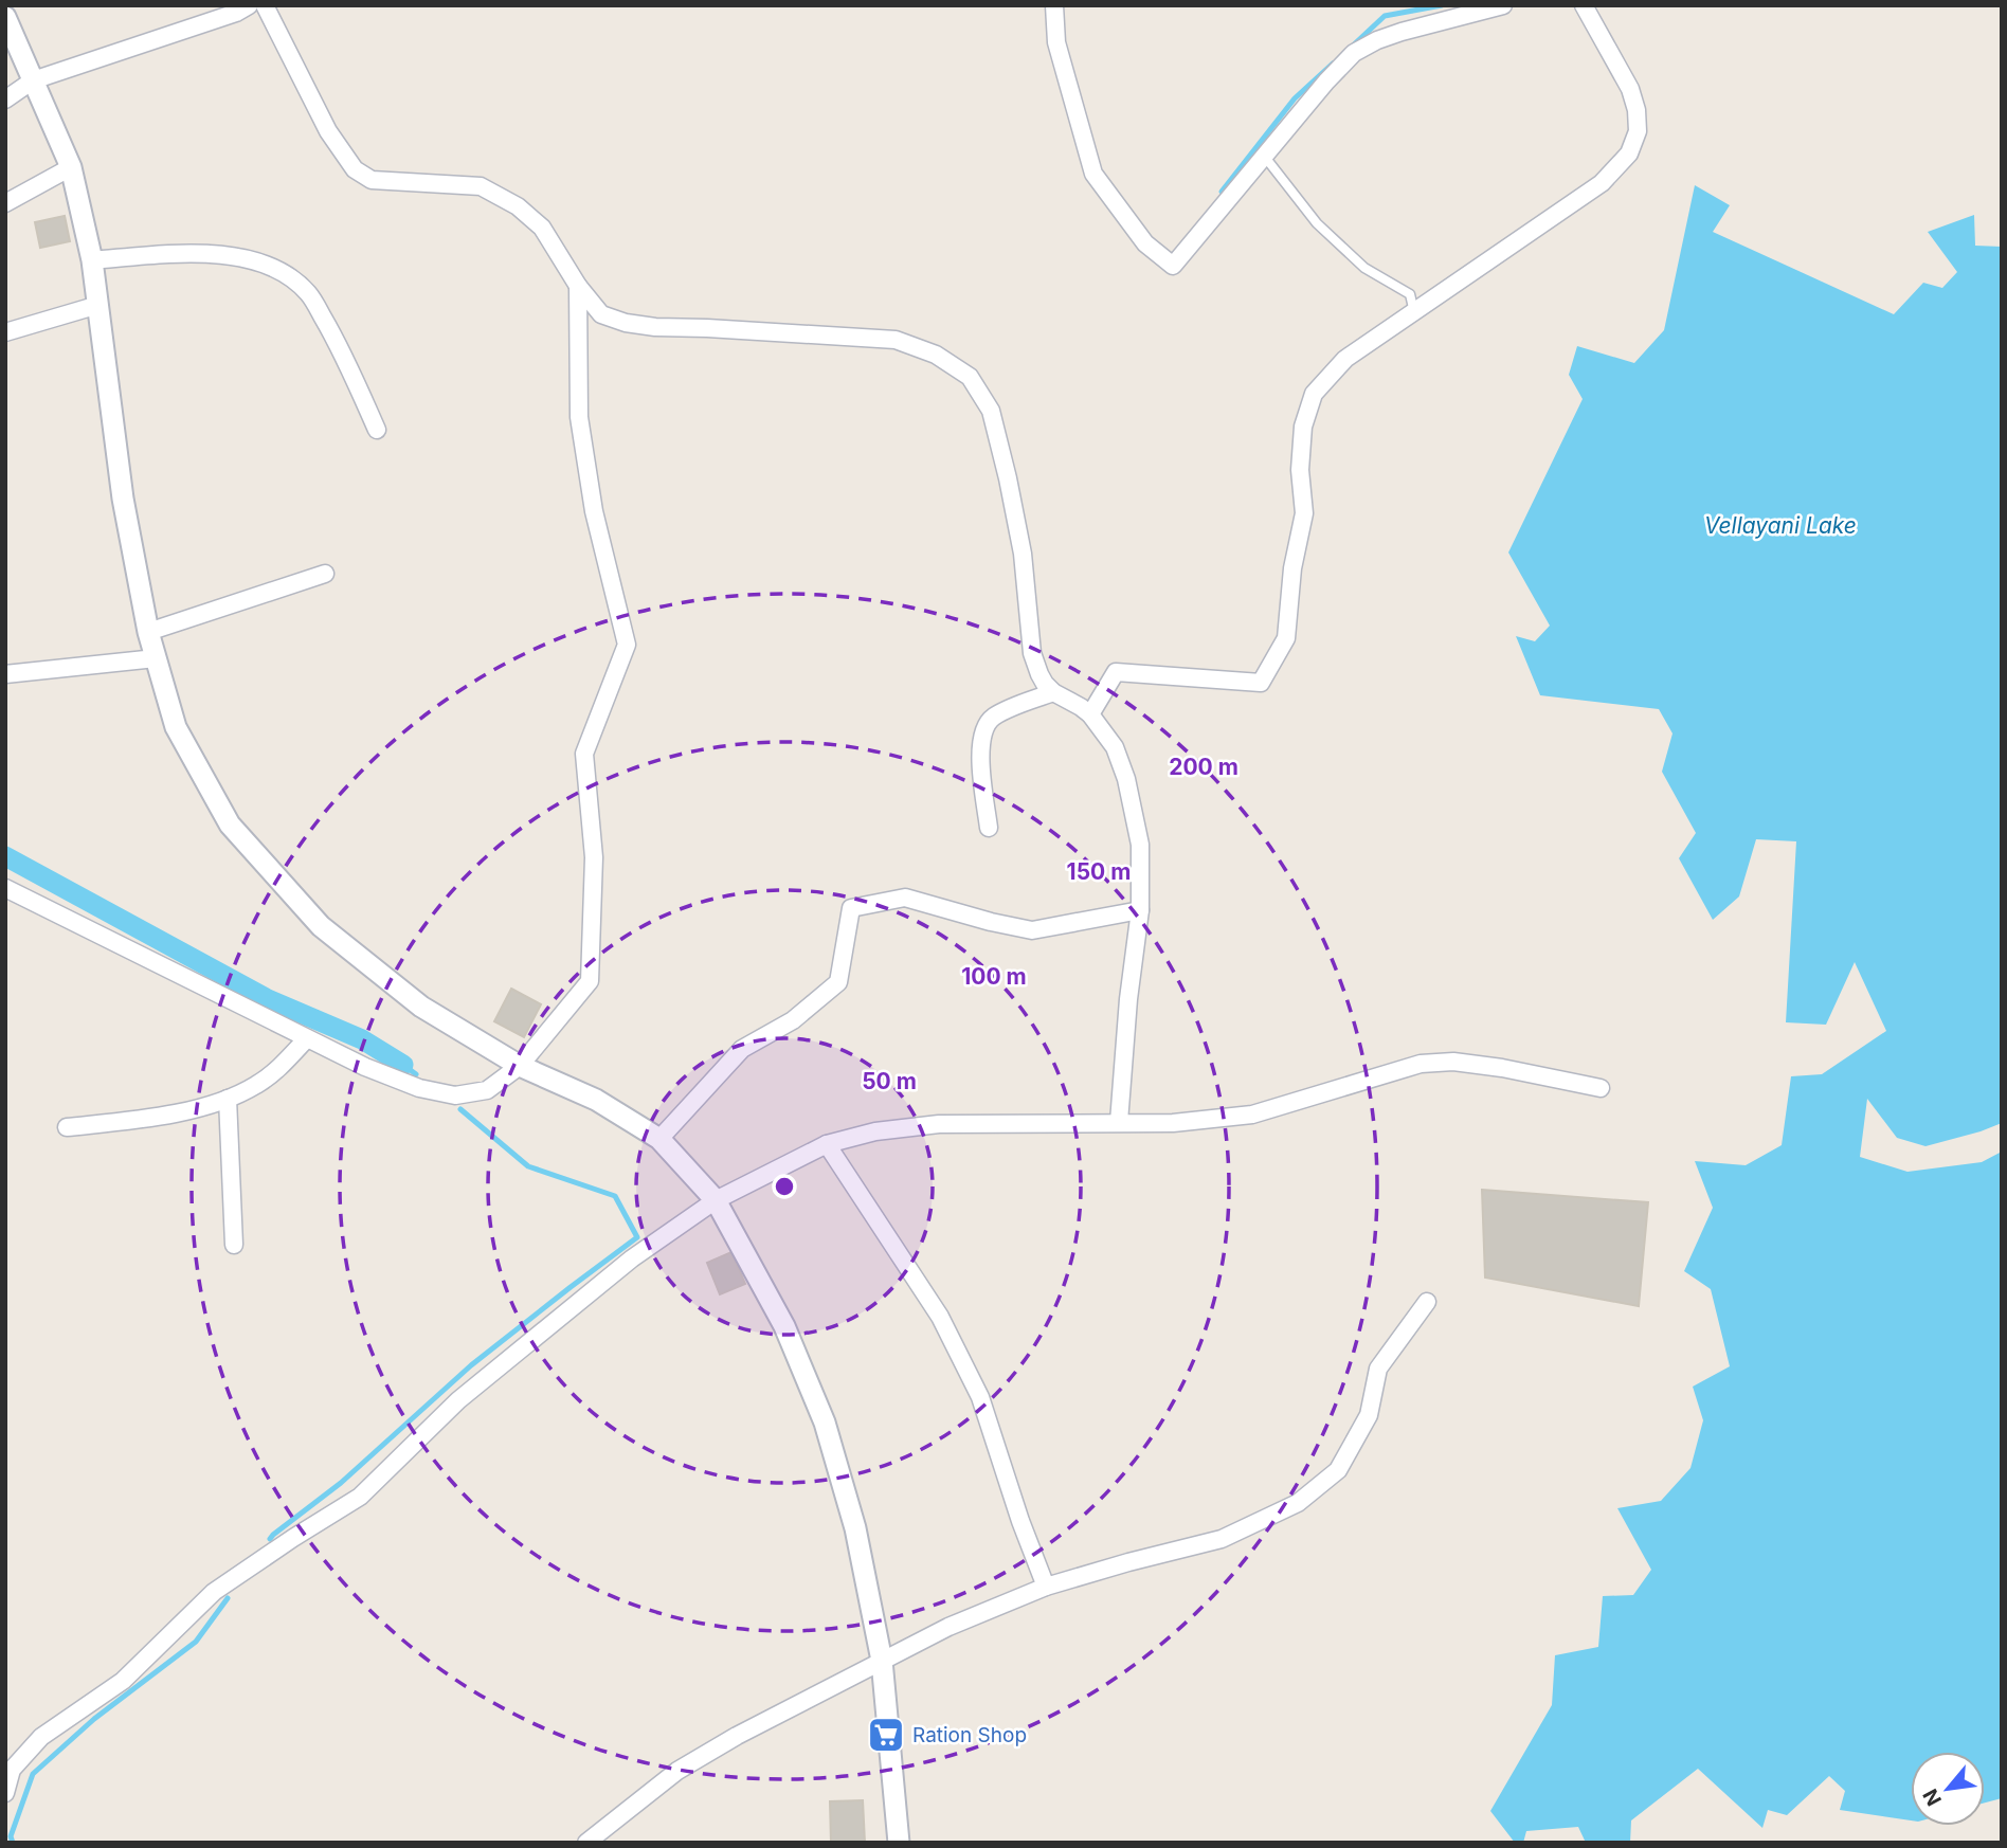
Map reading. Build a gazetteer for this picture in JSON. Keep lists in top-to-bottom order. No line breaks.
{"water":["Vellayani Lake"],"places":{"supermarket":["Ration Shop"]},"north":"bottom left","rings":["200 m","150 m","100 m","50 m"]}
